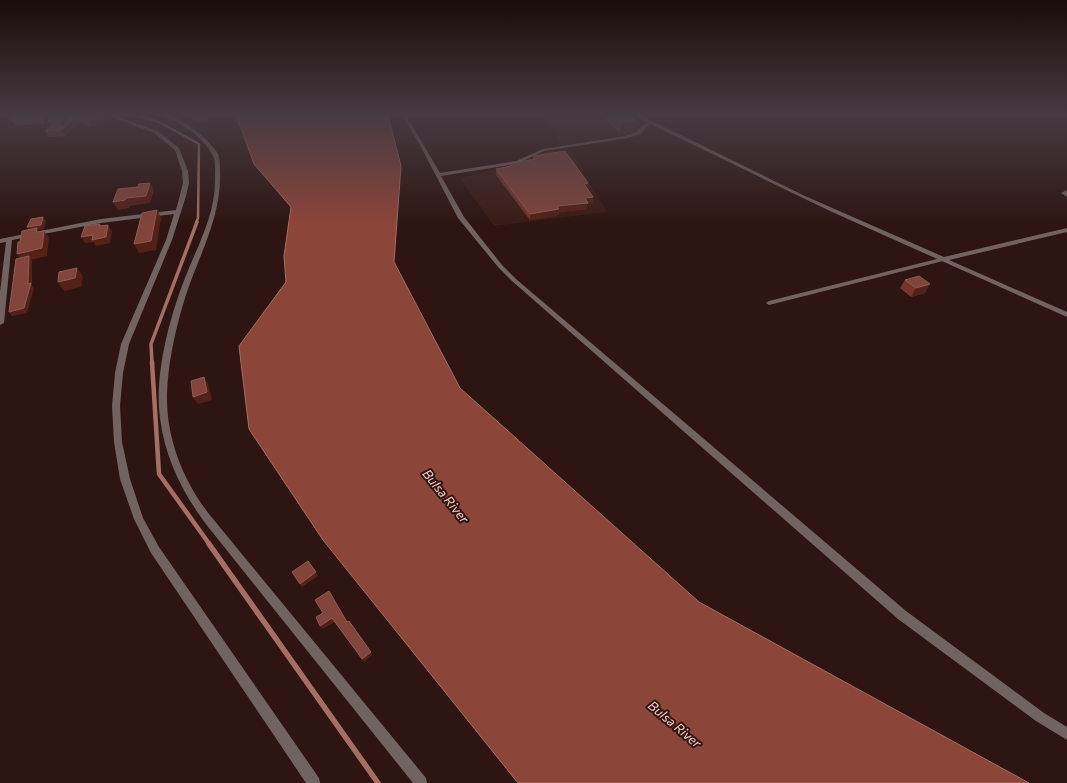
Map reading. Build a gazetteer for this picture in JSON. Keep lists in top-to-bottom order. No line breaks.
{"water":["Bulsa River"]}
